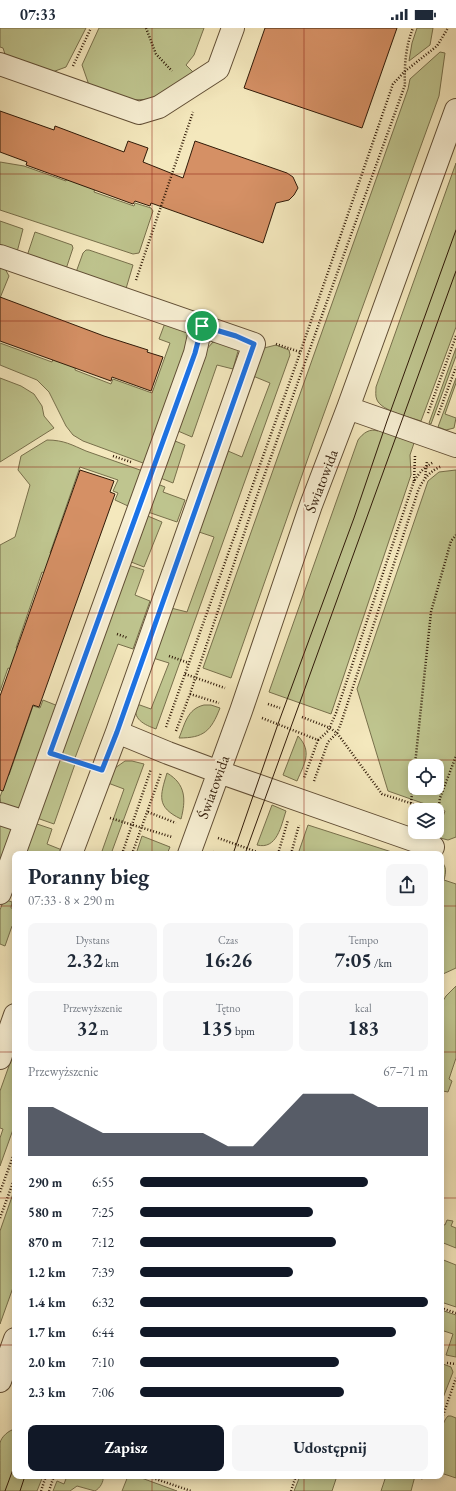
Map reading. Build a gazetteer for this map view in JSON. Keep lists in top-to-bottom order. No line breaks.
{"streets":{"street":["Światowida"]},"page":{"status":"07:33","heading":["Poranny bieg","07:33 · 8 × 290 m"],"stats":[["Dystans","2.32 km"],["Czas","16:26"],["Tempo","7:05 /km"],["Przewyższenie","32 m"],["Tętno","135 bpm"],["kcal","183"]],"chart":["Przewyższenie","67–71 m"],"list":[{"name":"290 m","note":"6:55"},{"name":"580 m","note":"7:25"},{"name":"870 m","note":"7:12"},{"name":"1.2 km","note":"7:39"},{"name":"1.4 km","note":"6:32"},{"name":"1.7 km","note":"6:44"},{"name":"2.0 km","note":"7:10"},{"name":"2.3 km","note":"7:06"}],"buttons":["Zapisz","Udostępnij"]}}
